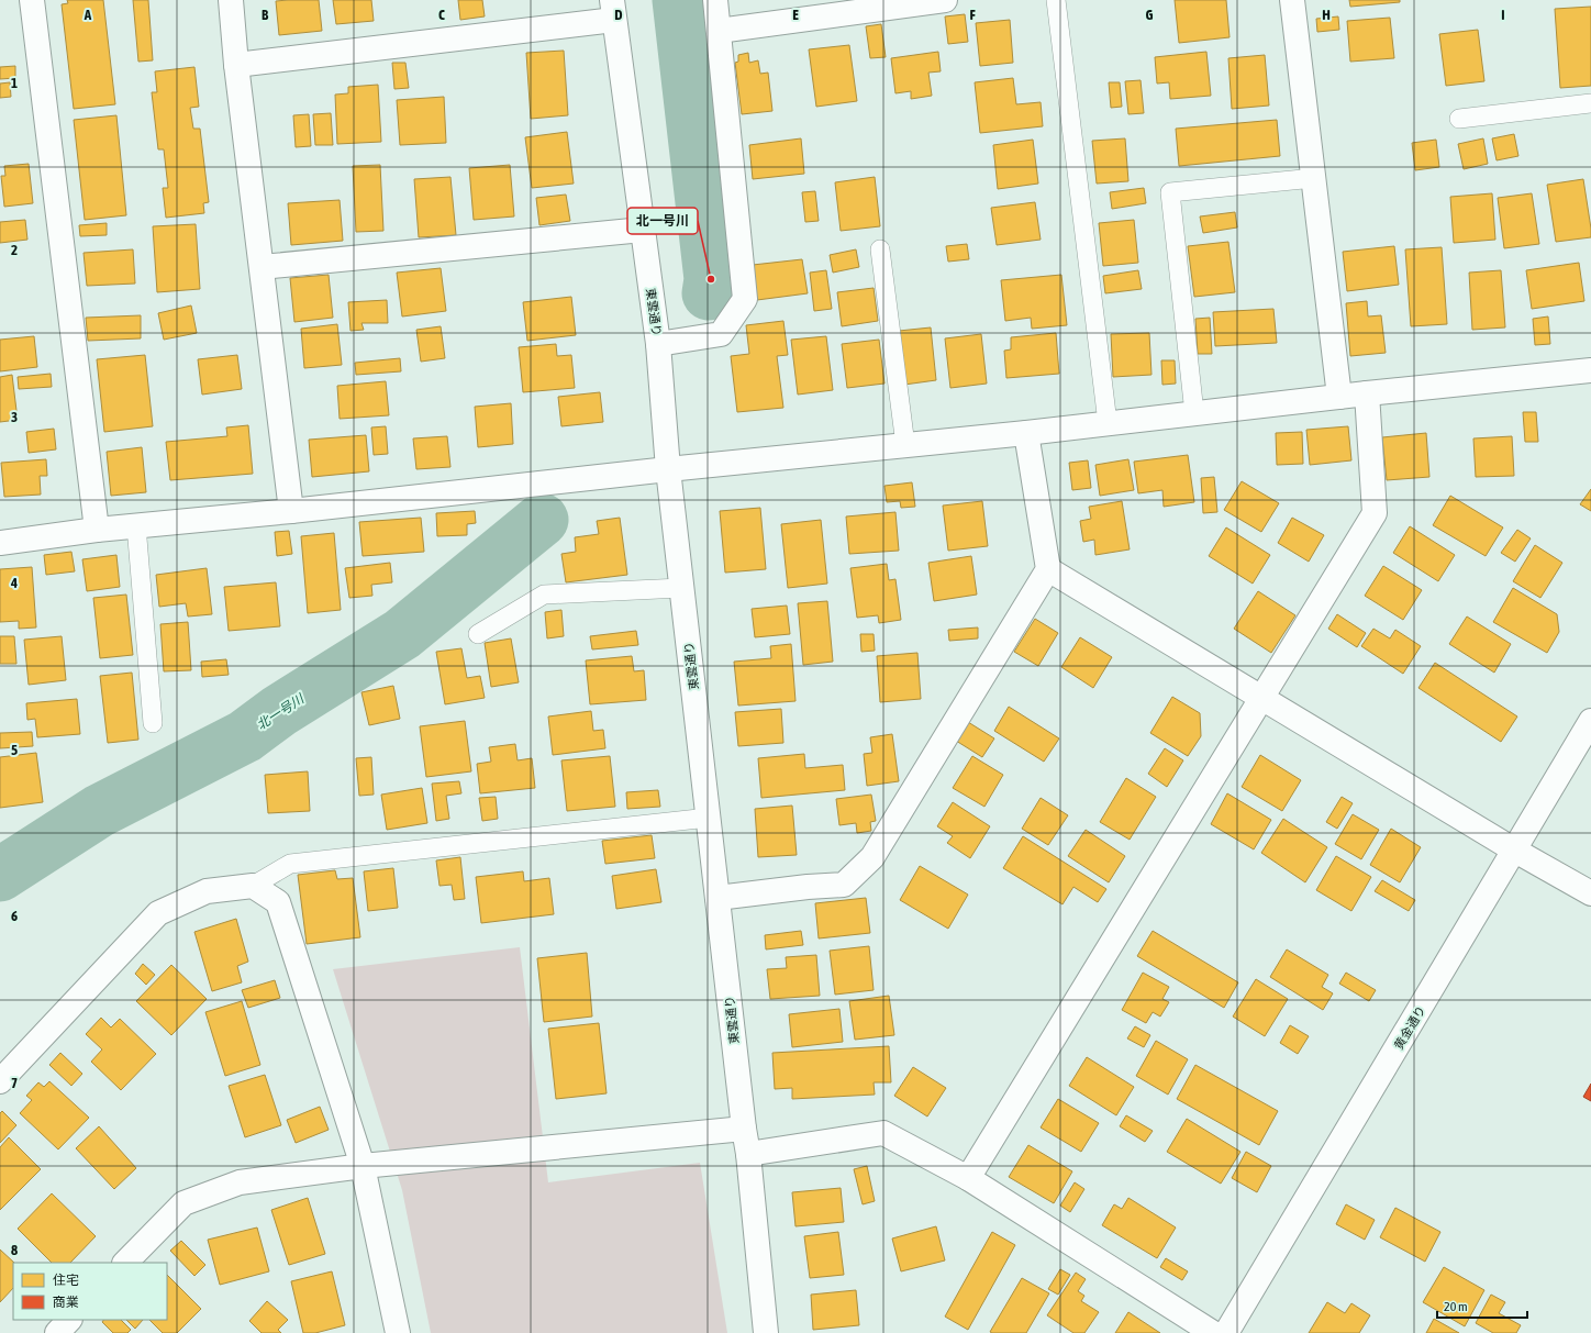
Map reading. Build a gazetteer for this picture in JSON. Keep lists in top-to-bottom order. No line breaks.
{"streets":{"street":["東雲通り","黄金通り"]},"water":["北一号川"],"places":["北一号川"],"legend":["住宅","商業"],"scale_bar":"20 m","grid":{"columns":["A","B","C","D","E","F","G","H","I"],"rows":["1","2","3","4","5","6","7","8"]}}
